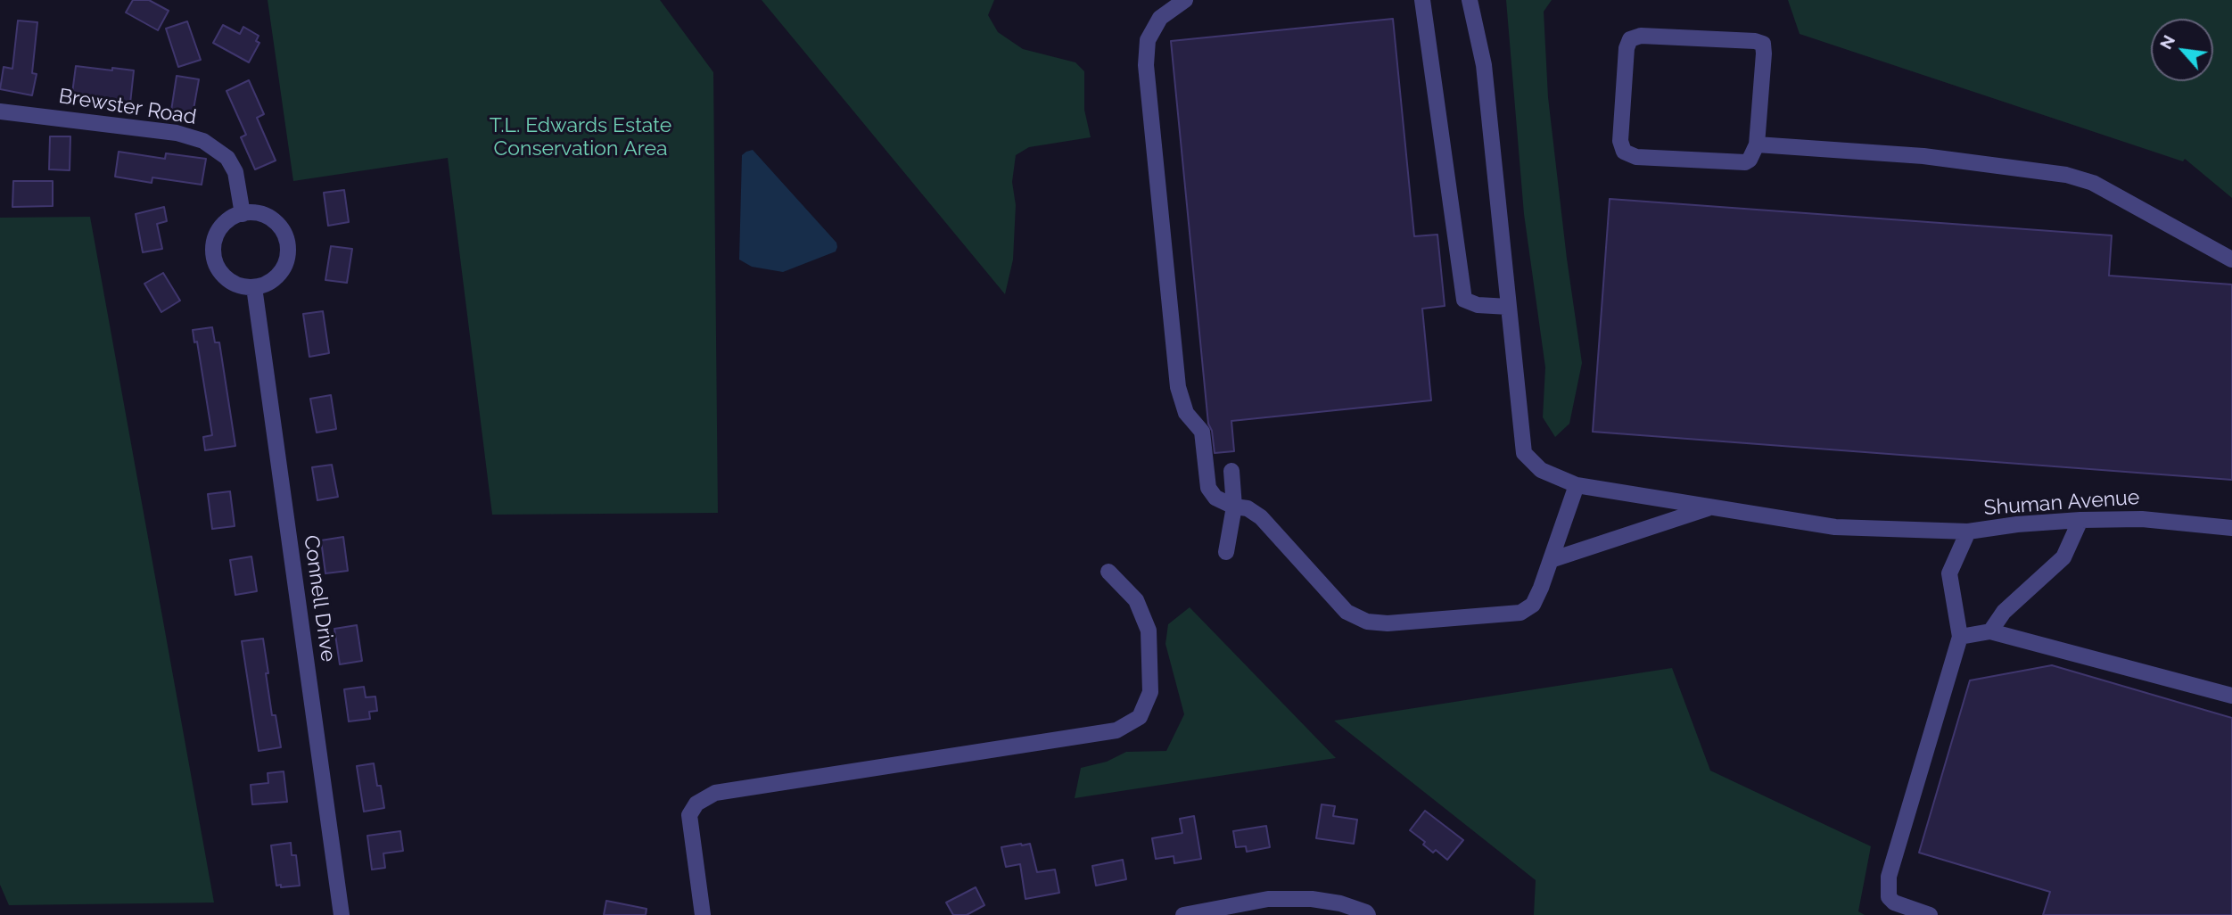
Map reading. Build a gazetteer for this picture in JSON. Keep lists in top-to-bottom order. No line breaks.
{"streets":{"street":["Brewster Road","Shuman Avenue","Connell Drive"]},"crossings":[["Brewster Road","Connell Drive"]],"parks":["T.L. Edwards Estate Conservation Area"],"north":"top left"}
